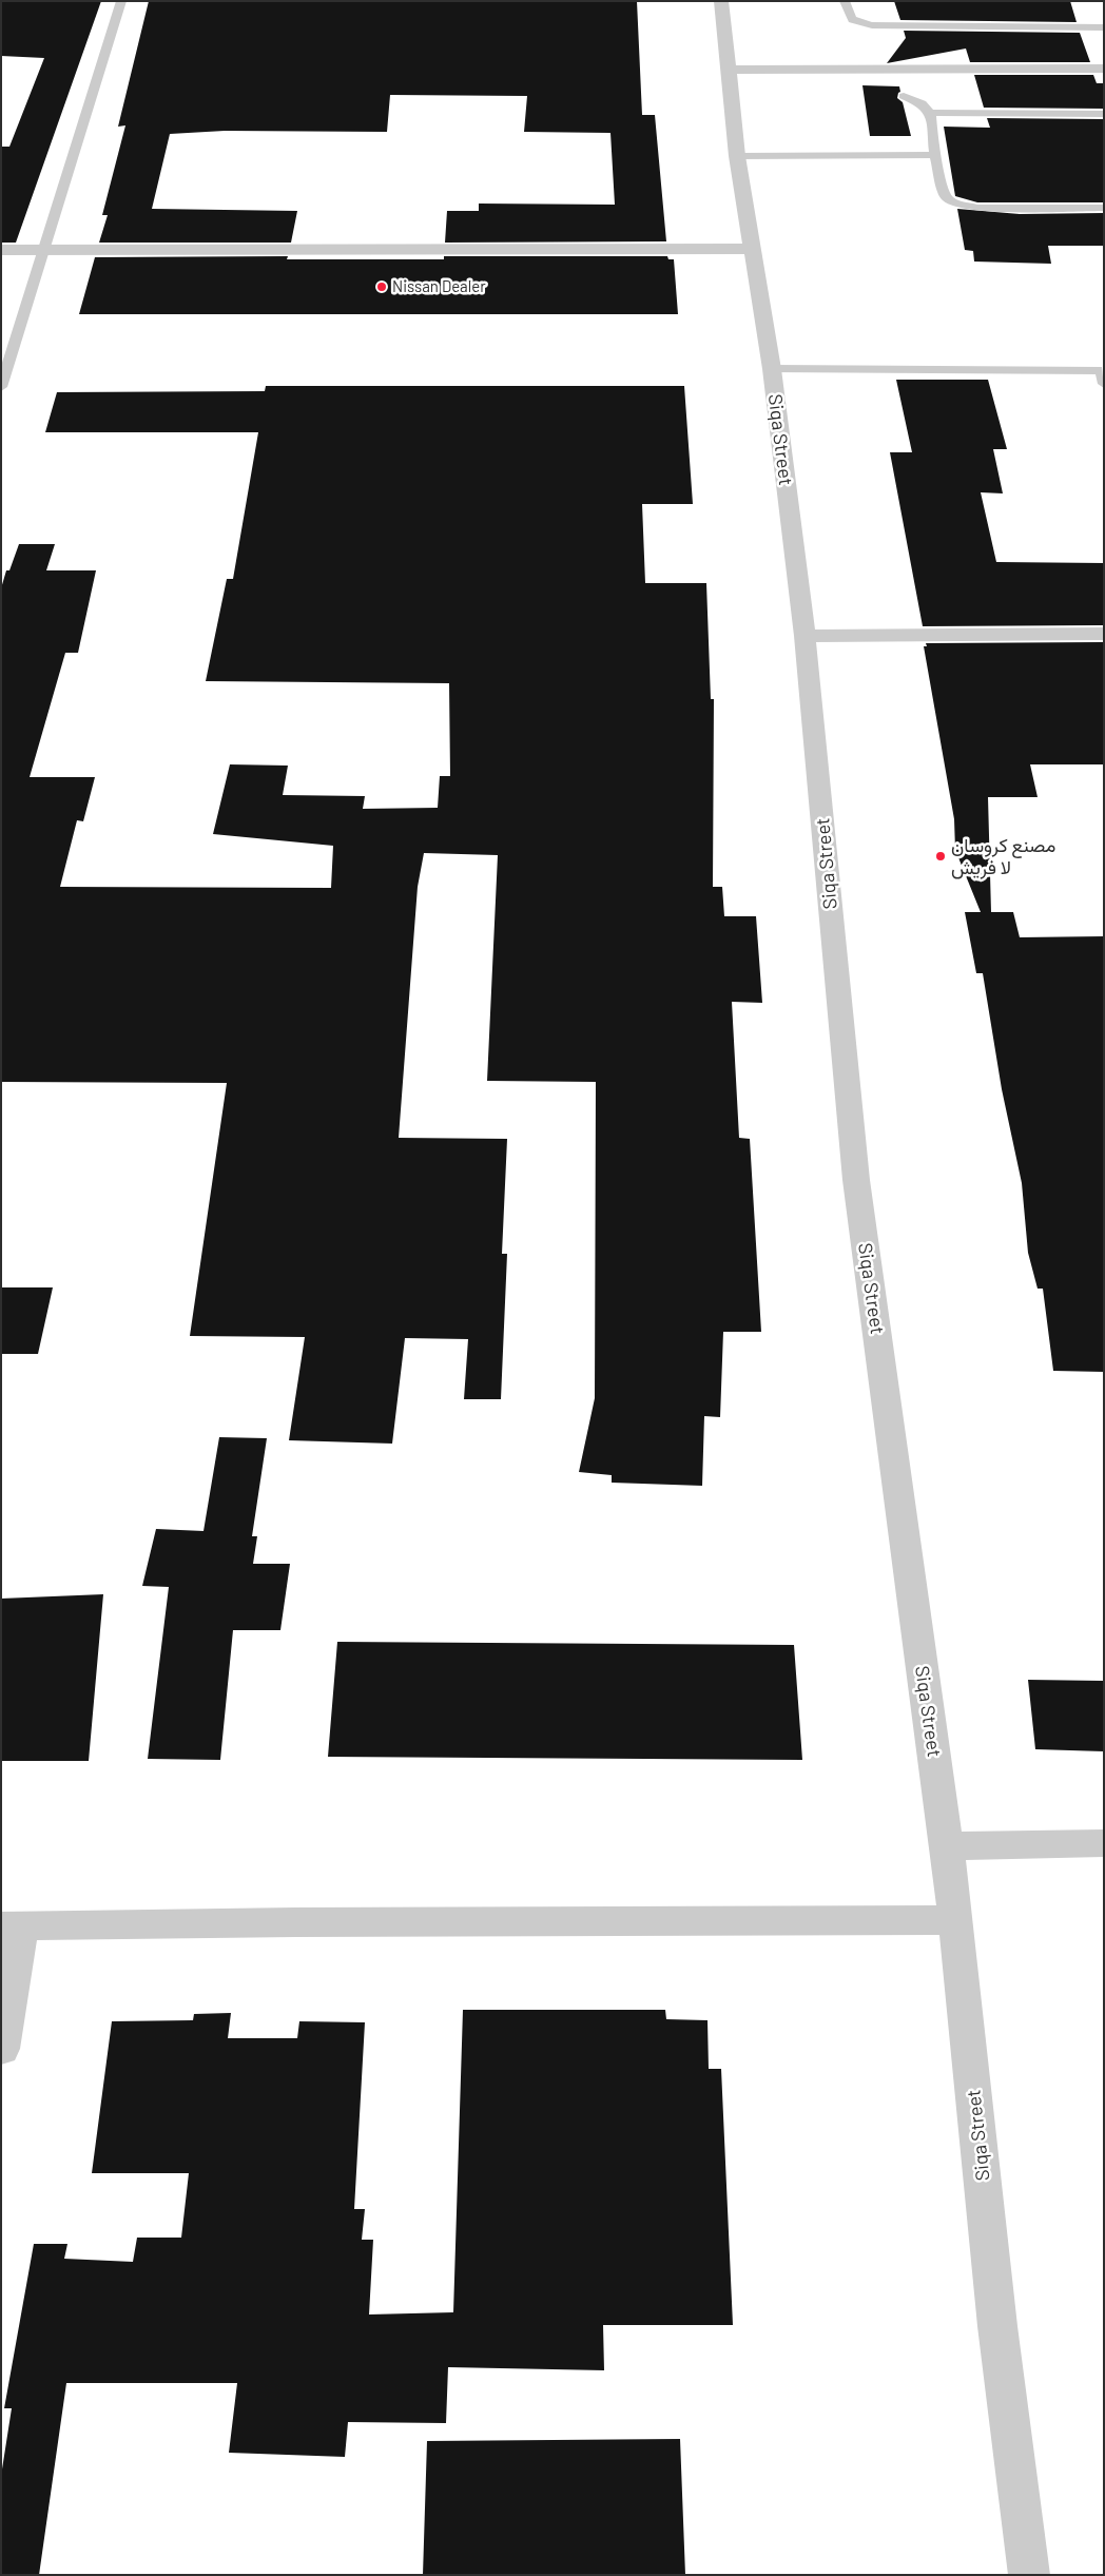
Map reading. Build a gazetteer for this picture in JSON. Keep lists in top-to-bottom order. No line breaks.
{"streets":{"street":["Siqa Street"]},"places":["Nissan Dealer","مصنع كروسان لا فريش"]}
